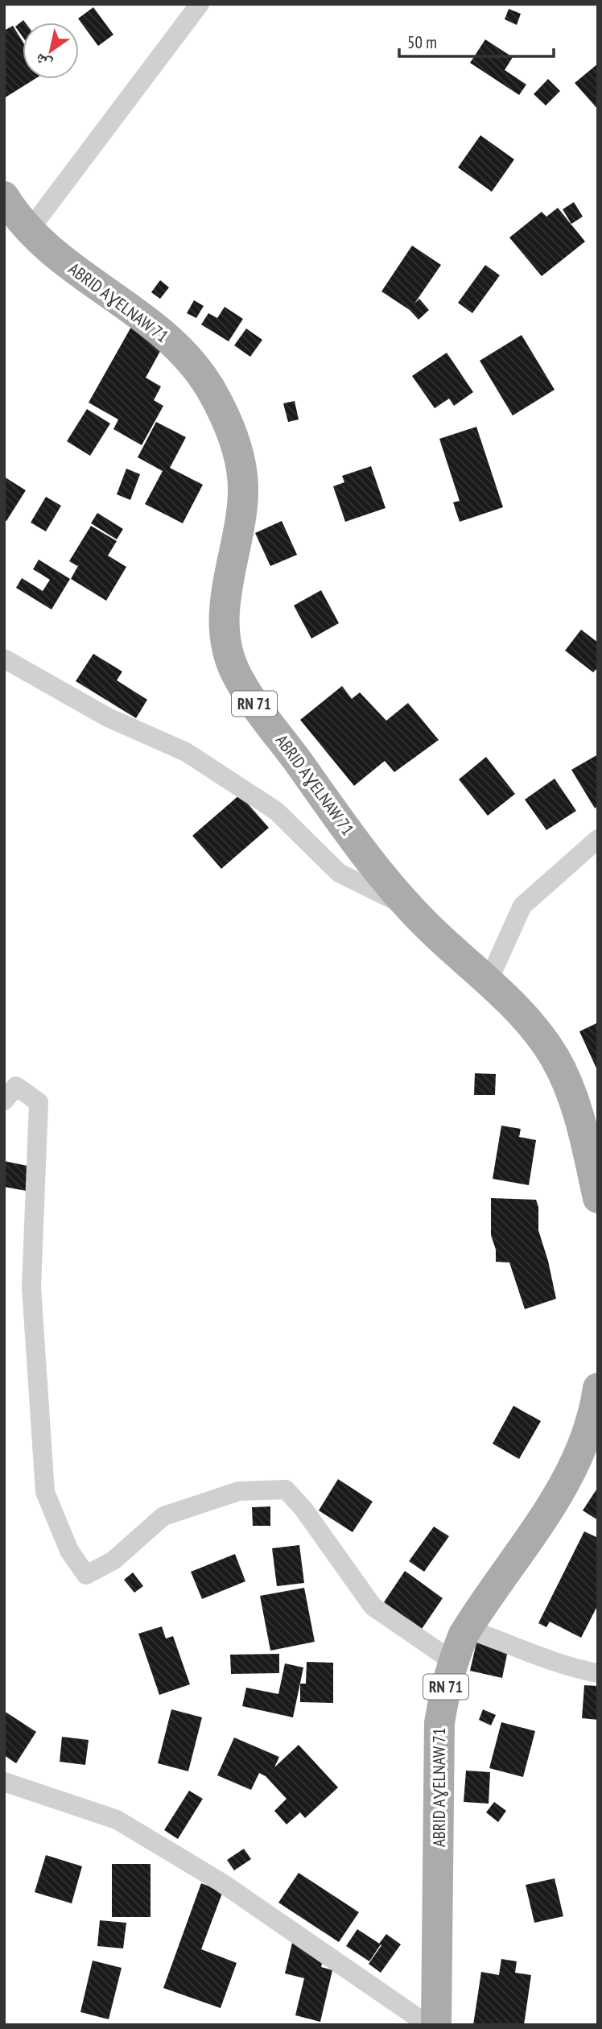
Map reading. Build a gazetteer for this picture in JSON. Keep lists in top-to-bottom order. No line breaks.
{"streets":{"main road":["ABRID AƔELNAW 71","RN 71"]},"scale_bar":"50 m","north":"bottom left"}
